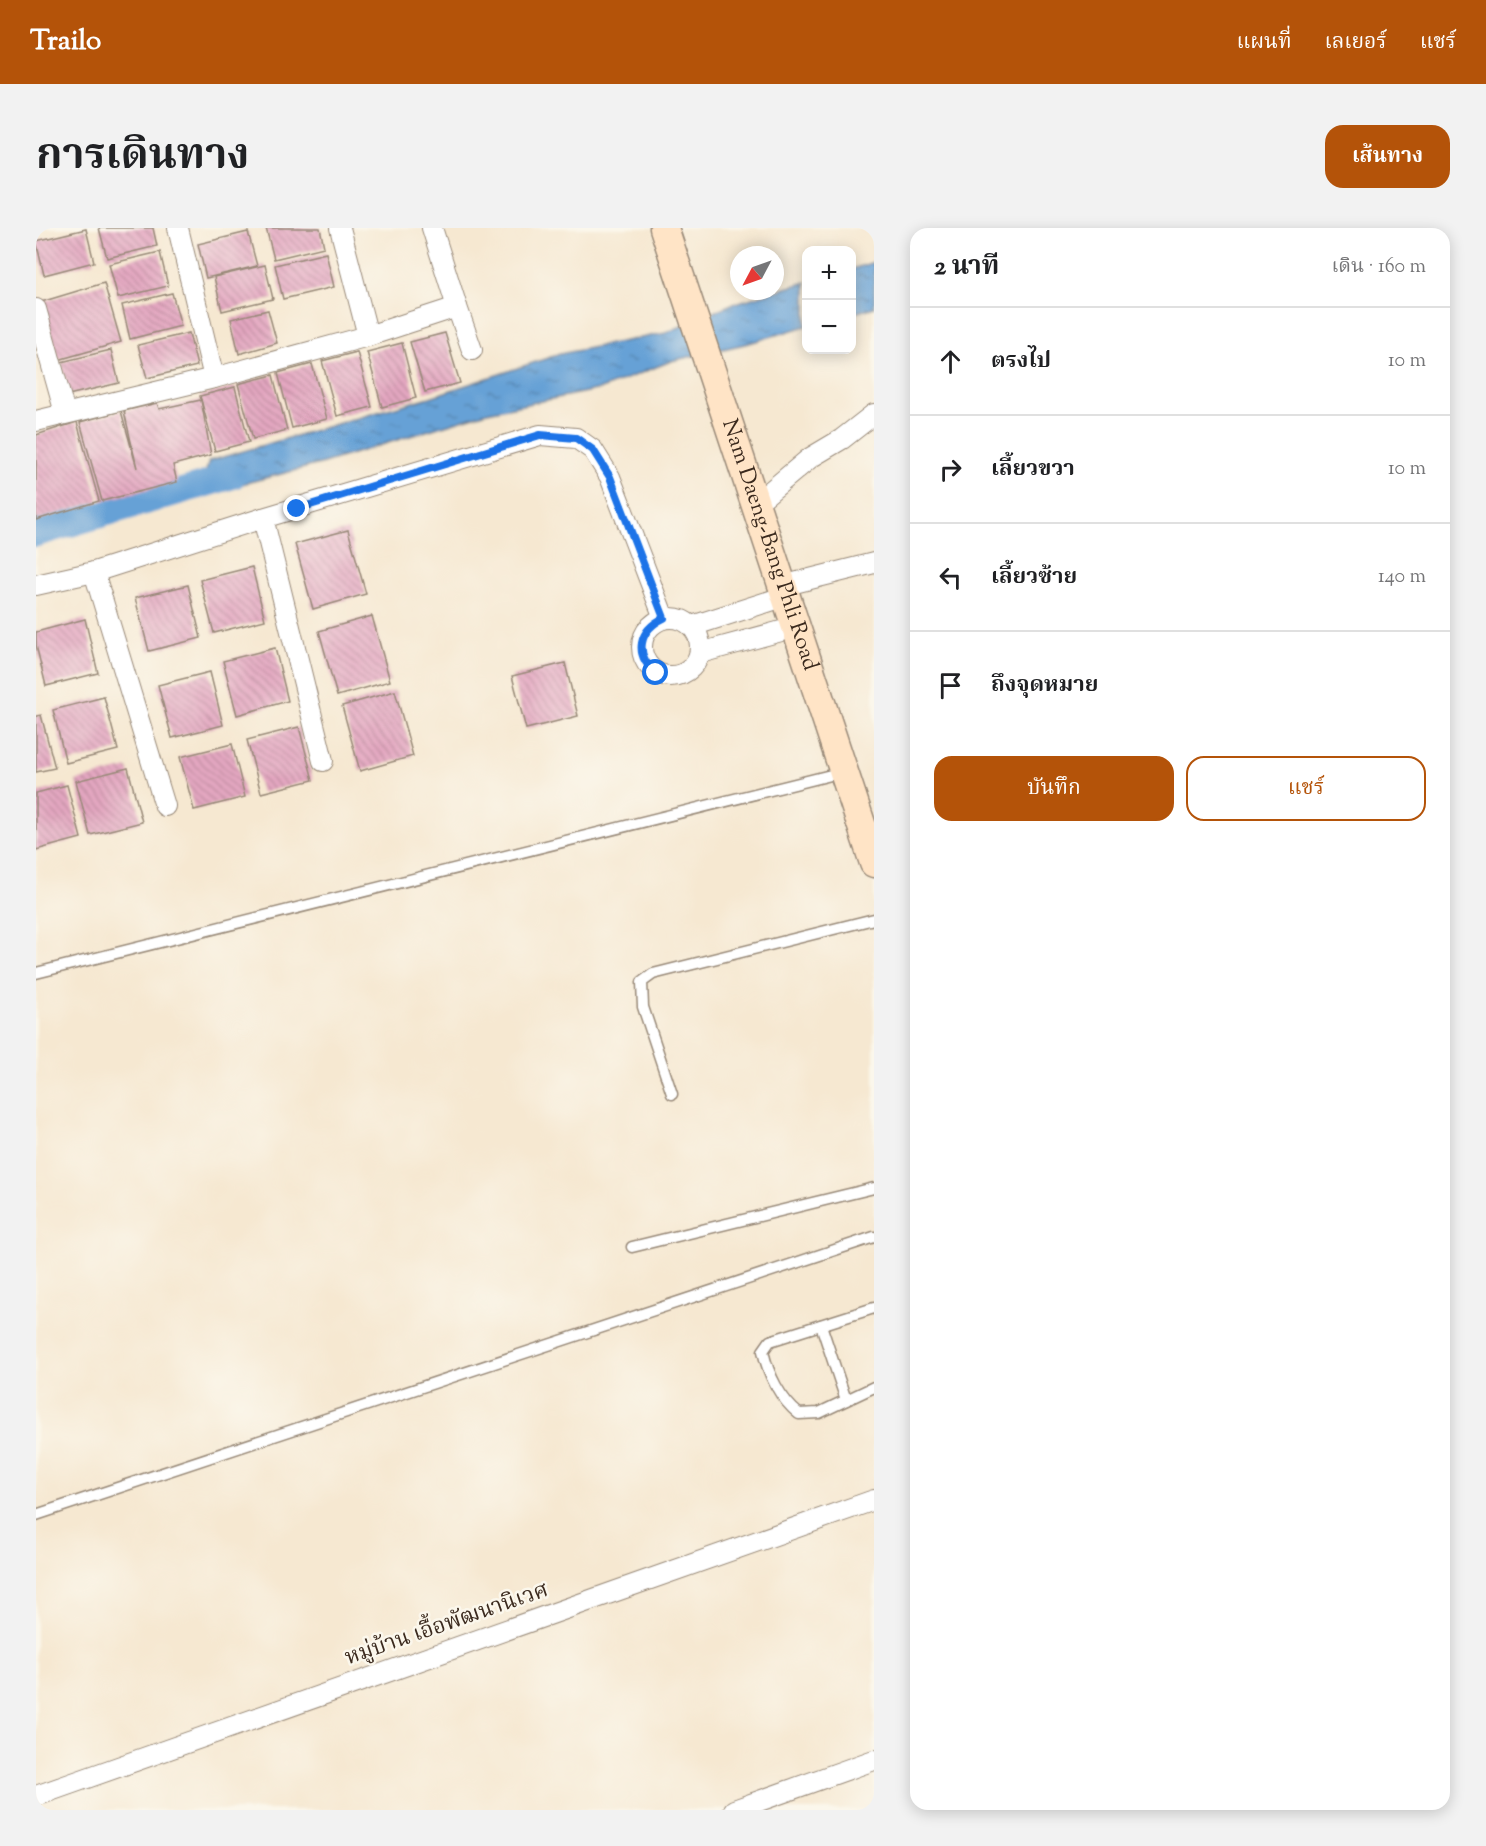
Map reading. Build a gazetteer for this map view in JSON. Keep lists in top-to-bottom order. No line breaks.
{"streets":{"main road":["Nam Daeng-Bang Phli Road"],"street":["หมู่บ้าน เอื้อพัฒนานิเวศ"]},"north":"bottom left","page":{"header":"Trailo","nav":["แผนที่","เลเยอร์","แชร์"],"title":"การเดินทาง","buttons":["เส้นทาง",["บันทึก","แชร์"]],"heading":["2 นาที","เดิน · 160 m"],"map_buttons":["+","−"],"list":[["ตรงไป","10 m"],["เลี้ยวขวา","10 m"],["เลี้ยวซ้าย","140 m"],"ถึงจุดหมาย"]}}
